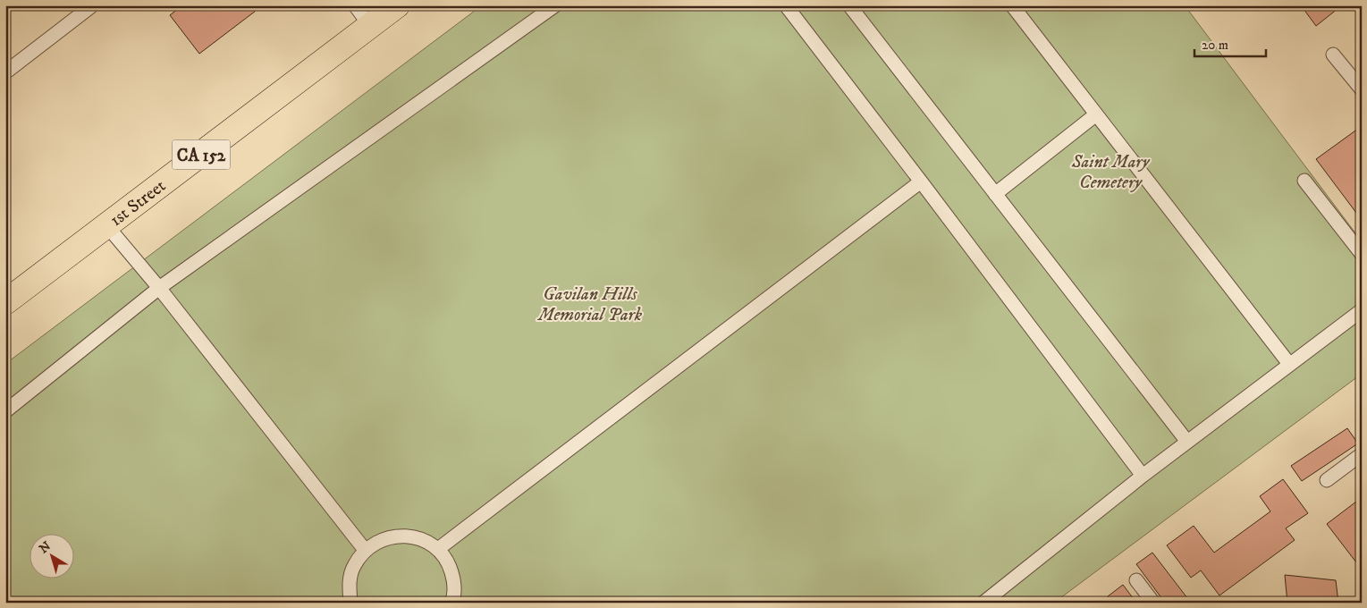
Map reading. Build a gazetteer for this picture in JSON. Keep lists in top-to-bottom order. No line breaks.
{"streets":{"main road":["CA 152","1st Street"]},"parks":["Saint Mary Cemetery","Gavilan Hills Memorial Park"],"scale_bar":"20 m","north":"top left"}
